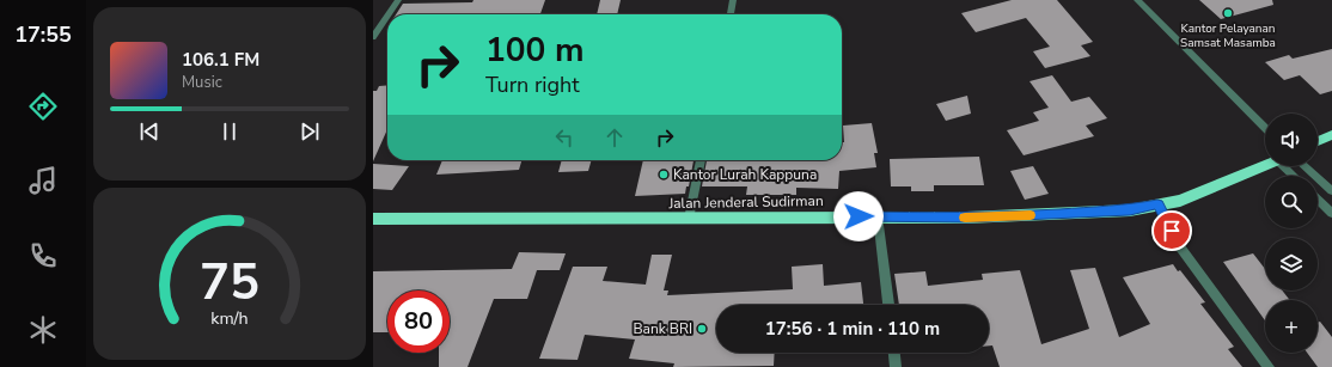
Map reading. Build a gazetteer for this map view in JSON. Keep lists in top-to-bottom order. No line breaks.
{"streets":{"highway":["Jalan Jenderal Sudirman"]},"places":["Kantor Pelayanan Samsat Masamba","Kantor Lurah Kappuna","Bank BRI"],"page":{"tabs":"17:55","turn":["100 m","Turn right"],"song":["106.1 FM","Music"],"map_buttons":"+","limit":"80","trip":"17:56 · 1 min · 110 m","gauge":["75","km/h"]}}
